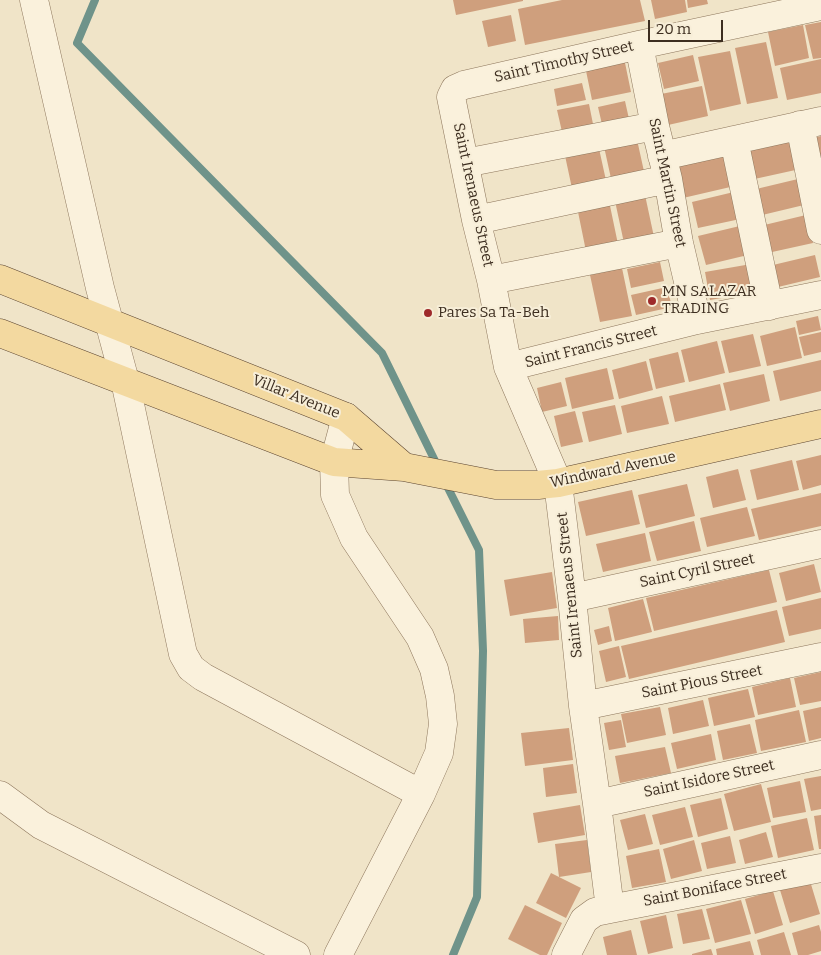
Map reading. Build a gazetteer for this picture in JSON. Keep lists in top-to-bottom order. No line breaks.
{"streets":{"main road":["Villar Avenue","Windward Avenue"],"street":["Saint Timothy Street","Saint Martin Street","Saint Irenaeus Street","Saint Francis Street","Saint Cyril Street","Saint Pious Street","Saint Isidore Street","Saint Boniface Street"]},"crossings":[["Saint Timothy Street","Saint Martin Street"],["Saint Timothy Street","Saint Irenaeus Street"],["Saint Martin Street","Saint Francis Street"],["Saint Irenaeus Street","Saint Francis Street"],["Saint Irenaeus Street","Windward Avenue"],["Saint Irenaeus Street","Saint Cyril Street"],["Saint Irenaeus Street","Saint Pious Street"],["Saint Irenaeus Street","Saint Isidore Street"],["Saint Irenaeus Street","Saint Boniface Street"],["Villar Avenue","Windward Avenue"]],"places":["MN SALAZAR TRADING","Pares Sa Ta-Beh"],"scale_bar":"20 m"}
